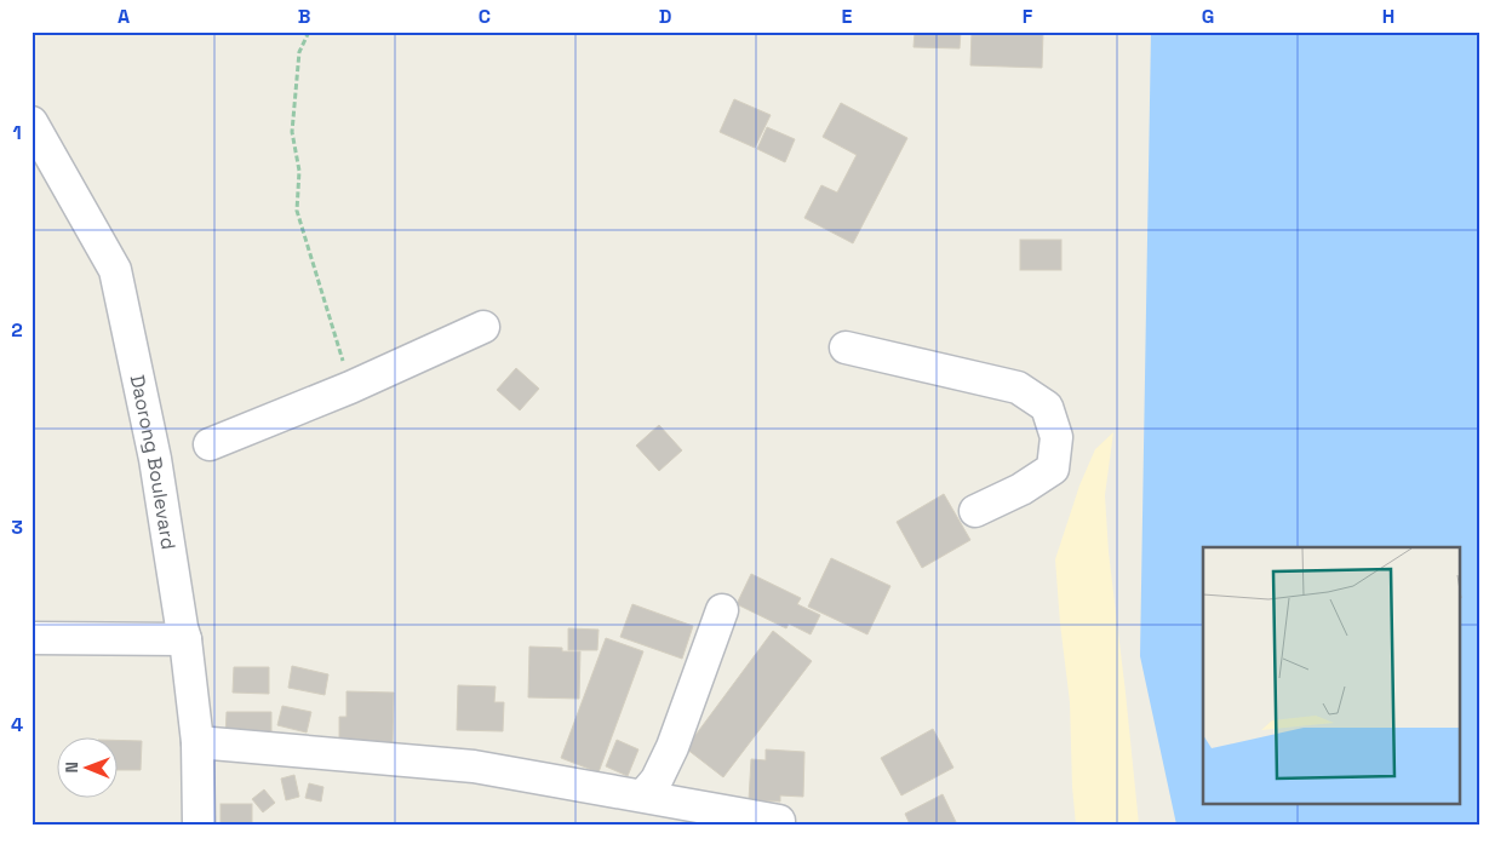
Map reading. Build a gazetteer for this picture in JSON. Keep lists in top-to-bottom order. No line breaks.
{"streets":{"street":["Daorong Boulevard"]},"north":"left","grid":{"columns":["A","B","C","D","E","F","G","H"],"rows":["1","2","3","4"]}}
